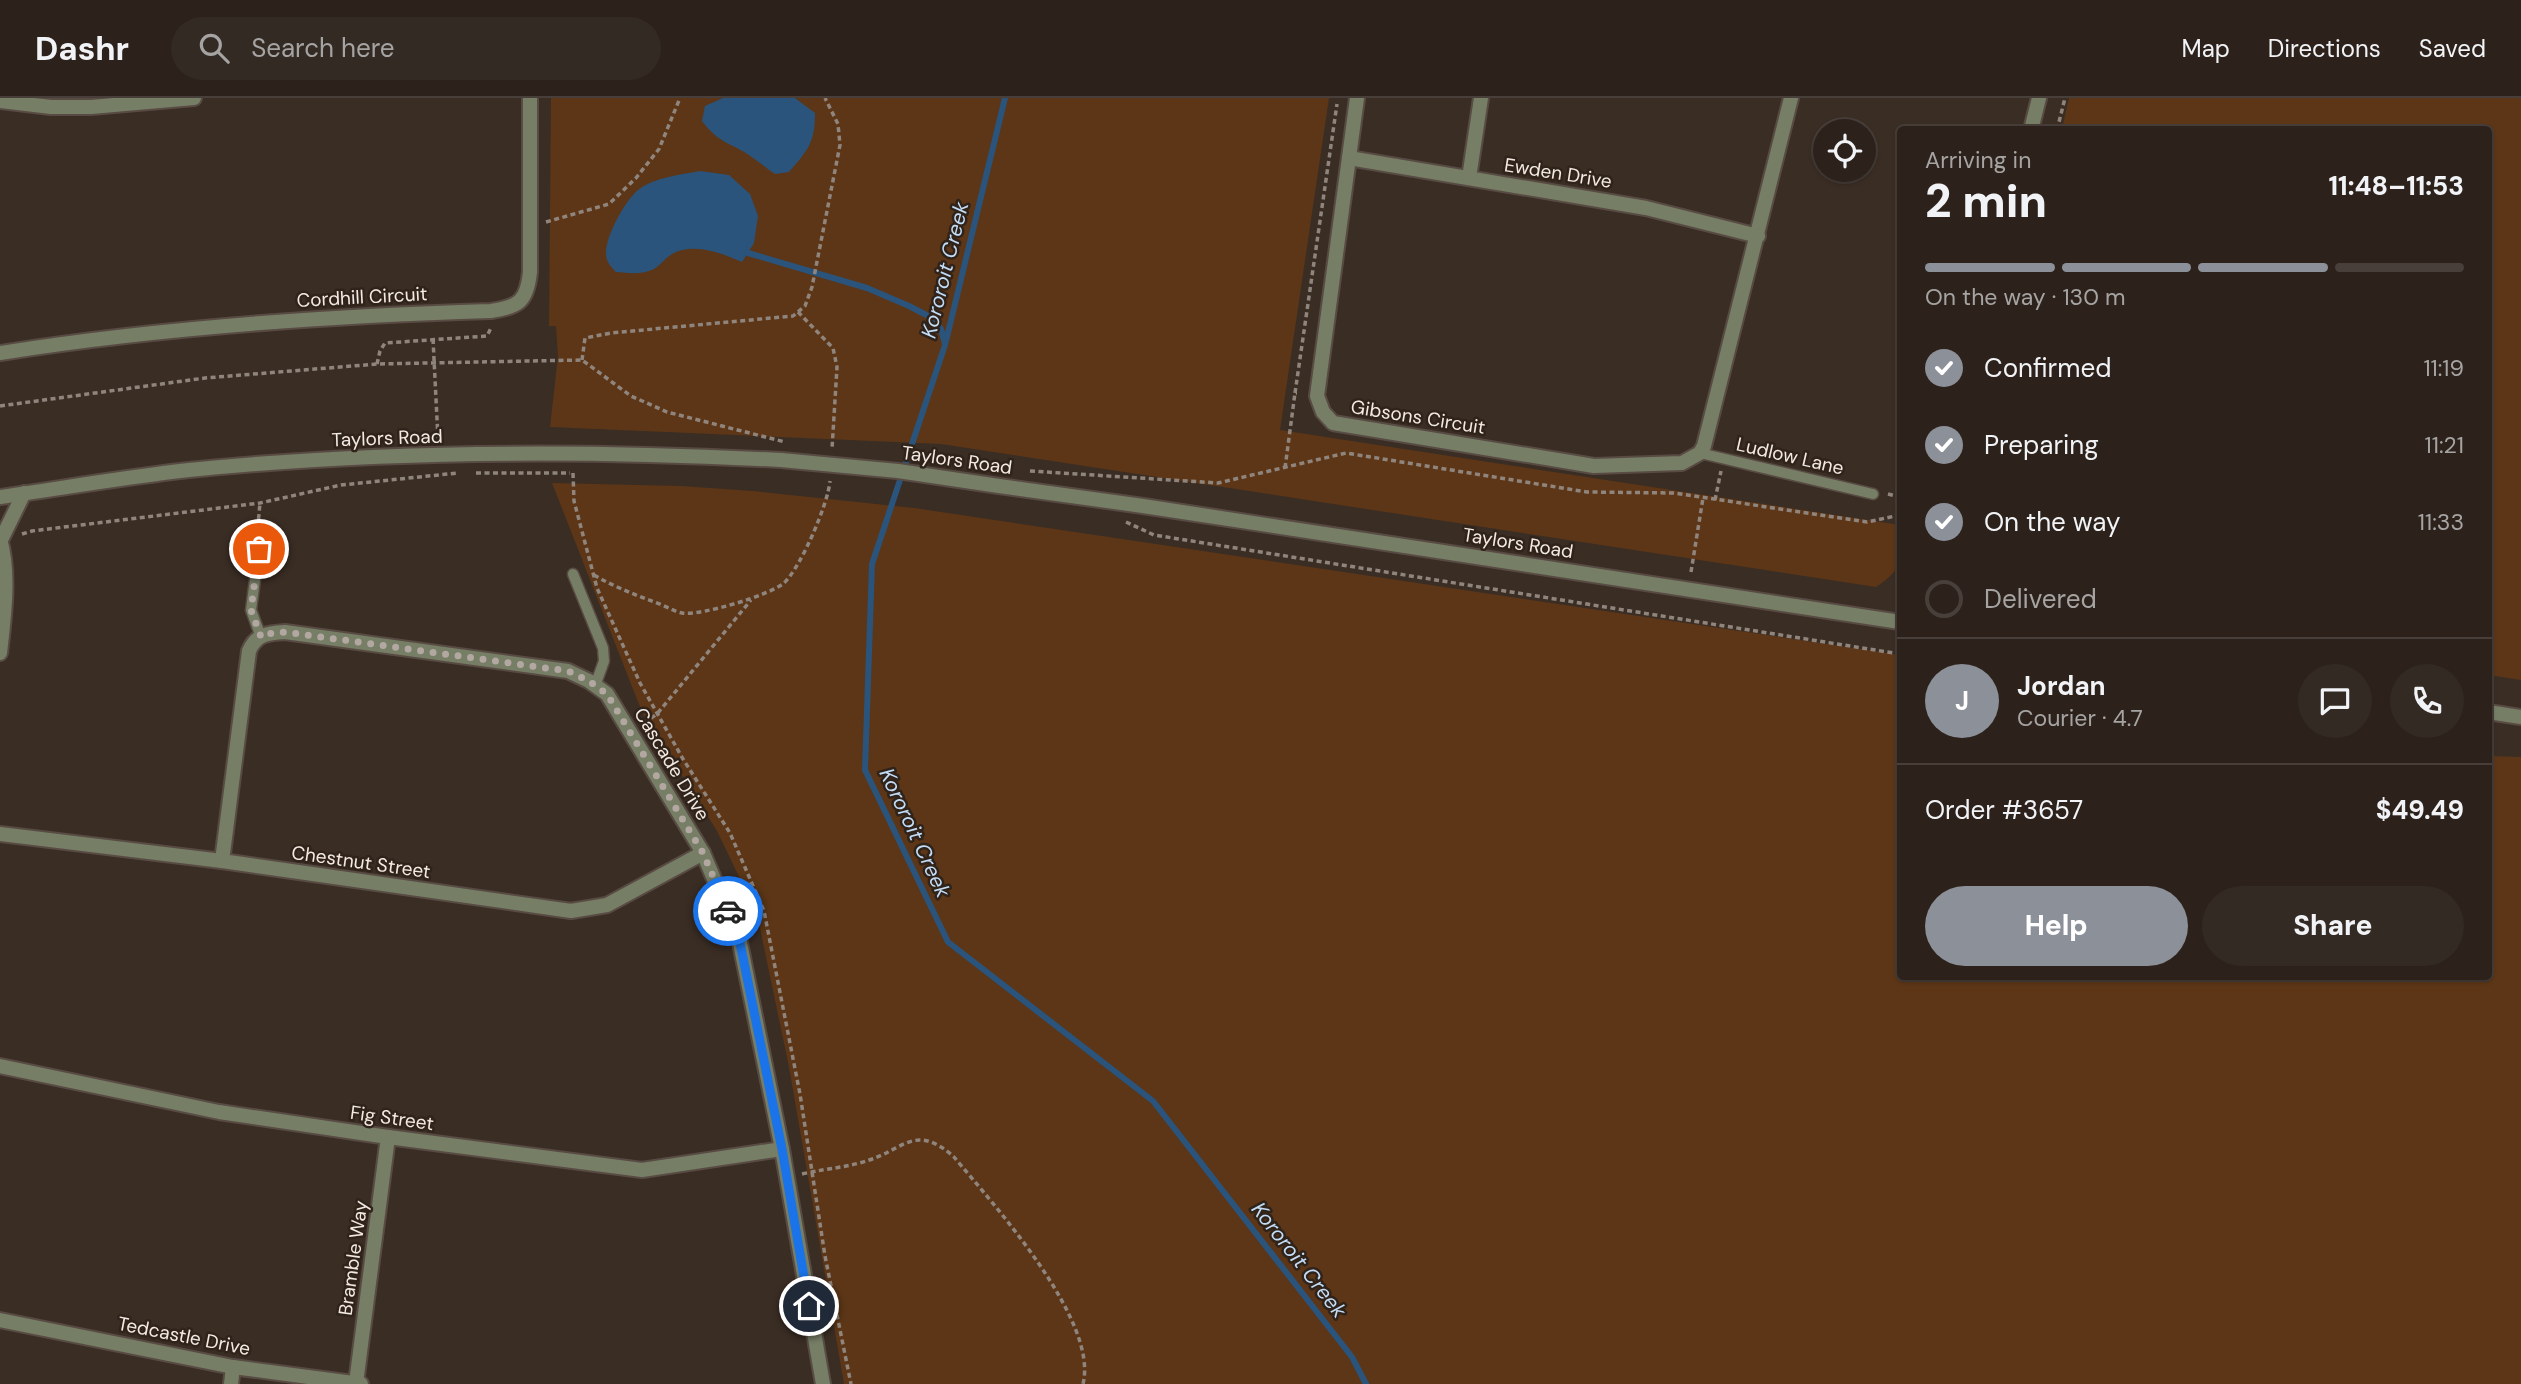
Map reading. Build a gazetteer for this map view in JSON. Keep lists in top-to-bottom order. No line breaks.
{"streets":{"street":["Ewden Drive","Cordhill Circuit","Gibsons Circuit","Taylors Road","Cascade Drive","Chestnut Street","Fig Street","Bramble Way","Tedcastle Drive"],"lane":["Ludlow Lane"]},"crossings":[["Gibsons Circuit","Ludlow Lane"],["Cascade Drive","Chestnut Street"],["Cascade Drive","Fig Street"],["Fig Street","Bramble Way"],["Bramble Way","Tedcastle Drive"]],"water":["Kororoit Creek"],"page":{"header":"Dashr","search":"Search here","nav":["Map","Directions","Saved"],"heading":["2 min","Arriving in","11:48–11:53"],"panel":["Jordan","Courier · 4.7","Order #3657","$49.49"],"bar":"On the way · 130 m","list":[["Confirmed","11:19"],["Preparing","11:21"],["On the way","11:33"],"Delivered"],"round":"J","buttons":["Help","Share"]}}
